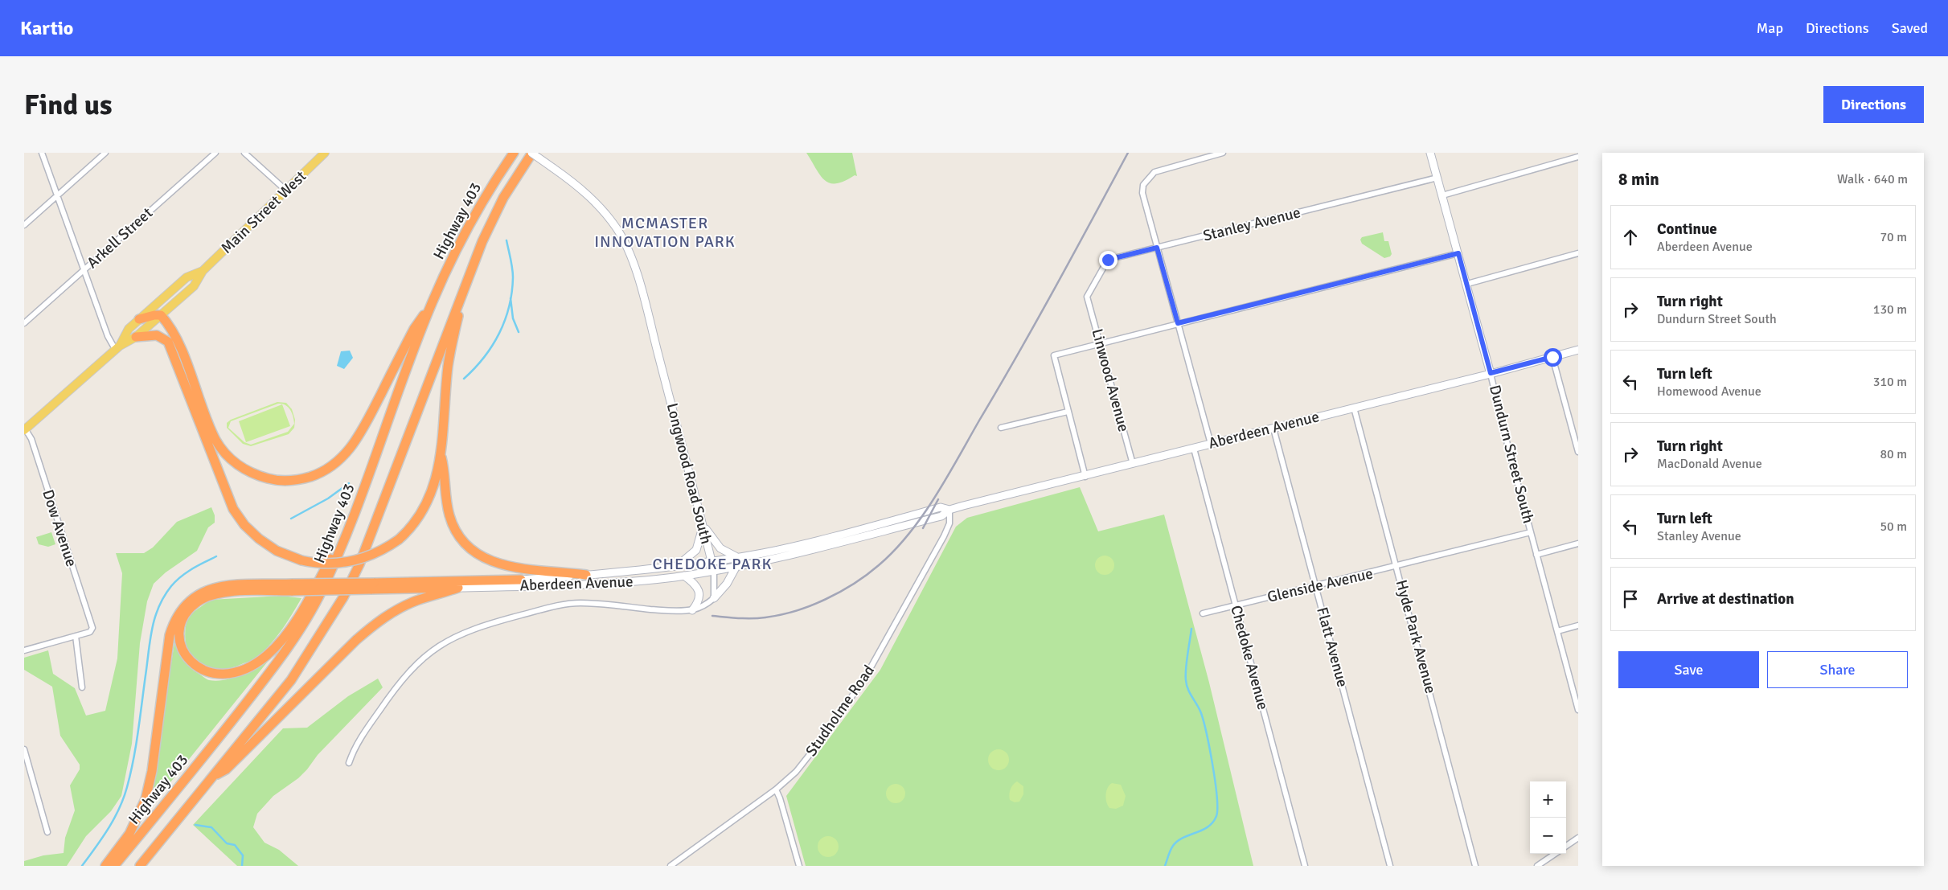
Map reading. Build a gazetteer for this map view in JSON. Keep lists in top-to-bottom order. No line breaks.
{"streets":{"highway":["Highway 403"],"main road":["Main Street West","Aberdeen Avenue","Dundurn Street South","Longwood Road South"],"street":["Stanley Avenue","Arkell Street","Linwood Avenue","Dow Avenue","Glenside Avenue","Hyde Park Avenue","Flatt Avenue","Chedoke Avenue","Studholme Road"]},"crossings":[["Main Street West","Dow Avenue"],["Highway 403","Longwood Road South"],["Stanley Avenue","Linwood Avenue"],["Stanley Avenue","Dundurn Street South"],["Linwood Avenue","Aberdeen Avenue"],["Aberdeen Avenue","Dundurn Street South"],["Aberdeen Avenue","Longwood Road South"],["Aberdeen Avenue","Hyde Park Avenue"],["Aberdeen Avenue","Flatt Avenue"],["Aberdeen Avenue","Chedoke Avenue"],["Aberdeen Avenue","Studholme Road"],["Dundurn Street South","Glenside Avenue"],["Glenside Avenue","Hyde Park Avenue"],["Glenside Avenue","Flatt Avenue"],["Glenside Avenue","Chedoke Avenue"]],"districts":["MCMASTER INNOVATION PARK","CHEDOKE PARK"],"page":{"header":"Kartio","nav":["Map","Directions","Saved"],"buttons":["Directions",["Save","Share"]],"title":"Find us","heading":["8 min","Walk · 640 m"],"list":[["Continue","Aberdeen Avenue","70 m"],["Turn right","Dundurn Street South","130 m"],["Turn left","Homewood Avenue","310 m"],["Turn right","MacDonald Avenue","80 m"],["Turn left","Stanley Avenue","50 m"],"Arrive at destination"],"map_buttons":["+","−"]}}
